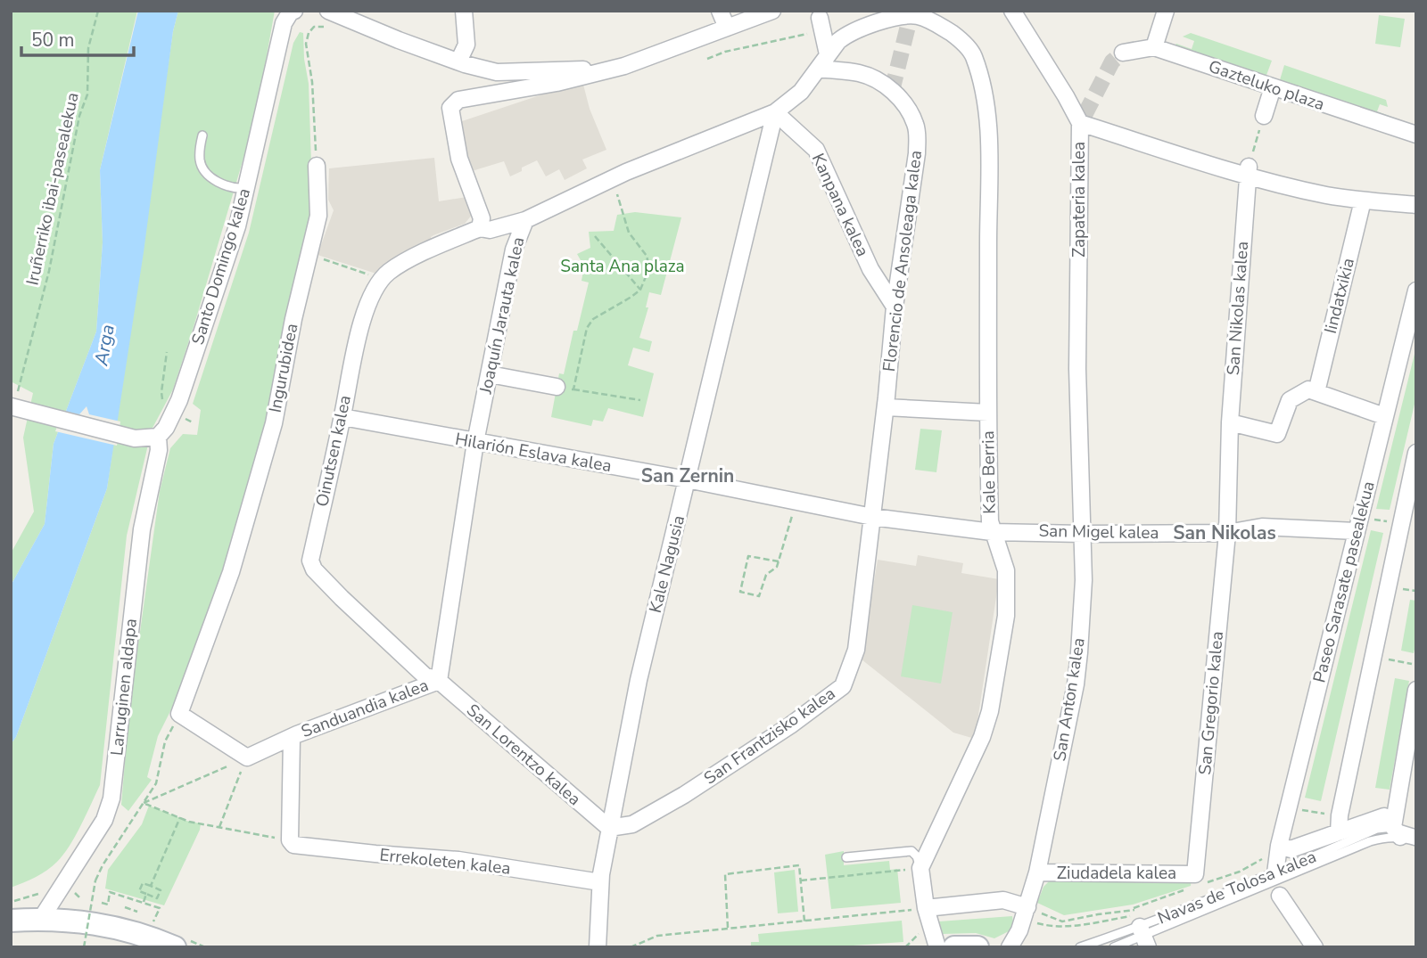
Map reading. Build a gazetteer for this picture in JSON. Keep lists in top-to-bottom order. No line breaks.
{"streets":{"street":["Gazteluko plaza","Zapateria kalea","Kanpana kalea","Florencio de Ansoleaga kalea","Santo Domingo kalea","Iindatxikia","San Nikolas kalea","Joaquín Jarauta kalea","Ingurubidea","Oinutsen kalea","Hilarión Eslava kalea","Kale Berria","San Migel kalea","Kale Nagusia","Paseo Sarasate pasealekua","Larruginen aldapa","San Anton kalea","San Gregorio kalea","Sanduandia kalea","San Frantzisko kalea","San Lorentzo kalea","Errekoleten kalea","Ziudadela kalea","Navas de Tolosa kalea"],"path":["Iruñerriko ibai-pasealekua"]},"crossings":[["Zapateria kalea","San Anton kalea"],["Kanpana kalea","Florencio de Ansoleaga kalea"],["Kanpana kalea","Joaquín Jarauta kalea"],["Kanpana kalea","Kale Nagusia"],["Florencio de Ansoleaga kalea","Joaquín Jarauta kalea"],["Florencio de Ansoleaga kalea","Hilarión Eslava kalea"],["Florencio de Ansoleaga kalea","San Migel kalea"],["Florencio de Ansoleaga kalea","San Frantzisko kalea"],["Santo Domingo kalea","Larruginen aldapa"],["San Nikolas kalea","San Migel kalea"],["San Nikolas kalea","San Gregorio kalea"],["Joaquín Jarauta kalea","Oinutsen kalea"],["Joaquín Jarauta kalea","Hilarión Eslava kalea"],["Joaquín Jarauta kalea","Kale Berria"],["Joaquín Jarauta kalea","Kale Nagusia"],["Joaquín Jarauta kalea","Sanduandia kalea"],["Joaquín Jarauta kalea","San Lorentzo kalea"],["Oinutsen kalea","Hilarión Eslava kalea"],["Oinutsen kalea","Sanduandia kalea"],["Oinutsen kalea","San Lorentzo kalea"],["Hilarión Eslava kalea","San Migel kalea"],["Hilarión Eslava kalea","Kale Nagusia"],["Hilarión Eslava kalea","San Frantzisko kalea"],["Kale Berria","San Migel kalea"],["San Migel kalea","Paseo Sarasate pasealekua"],["San Migel kalea","San Anton kalea"],["San Migel kalea","San Gregorio kalea"],["San Migel kalea","San Frantzisko kalea"],["Kale Nagusia","San Frantzisko kalea"],["Kale Nagusia","San Lorentzo kalea"],["Kale Nagusia","Errekoleten kalea"],["Paseo Sarasate pasealekua","Navas de Tolosa kalea"],["San Anton kalea","Ziudadela kalea"],["San Gregorio kalea","Ziudadela kalea"],["Sanduandia kalea","San Lorentzo kalea"],["San Frantzisko kalea","San Lorentzo kalea"],["Ziudadela kalea","Navas de Tolosa kalea"]],"districts":["San Zernin","San Nikolas"],"water":["Arga"],"parks":["Santa Ana plaza"],"scale_bar":"50 m"}
